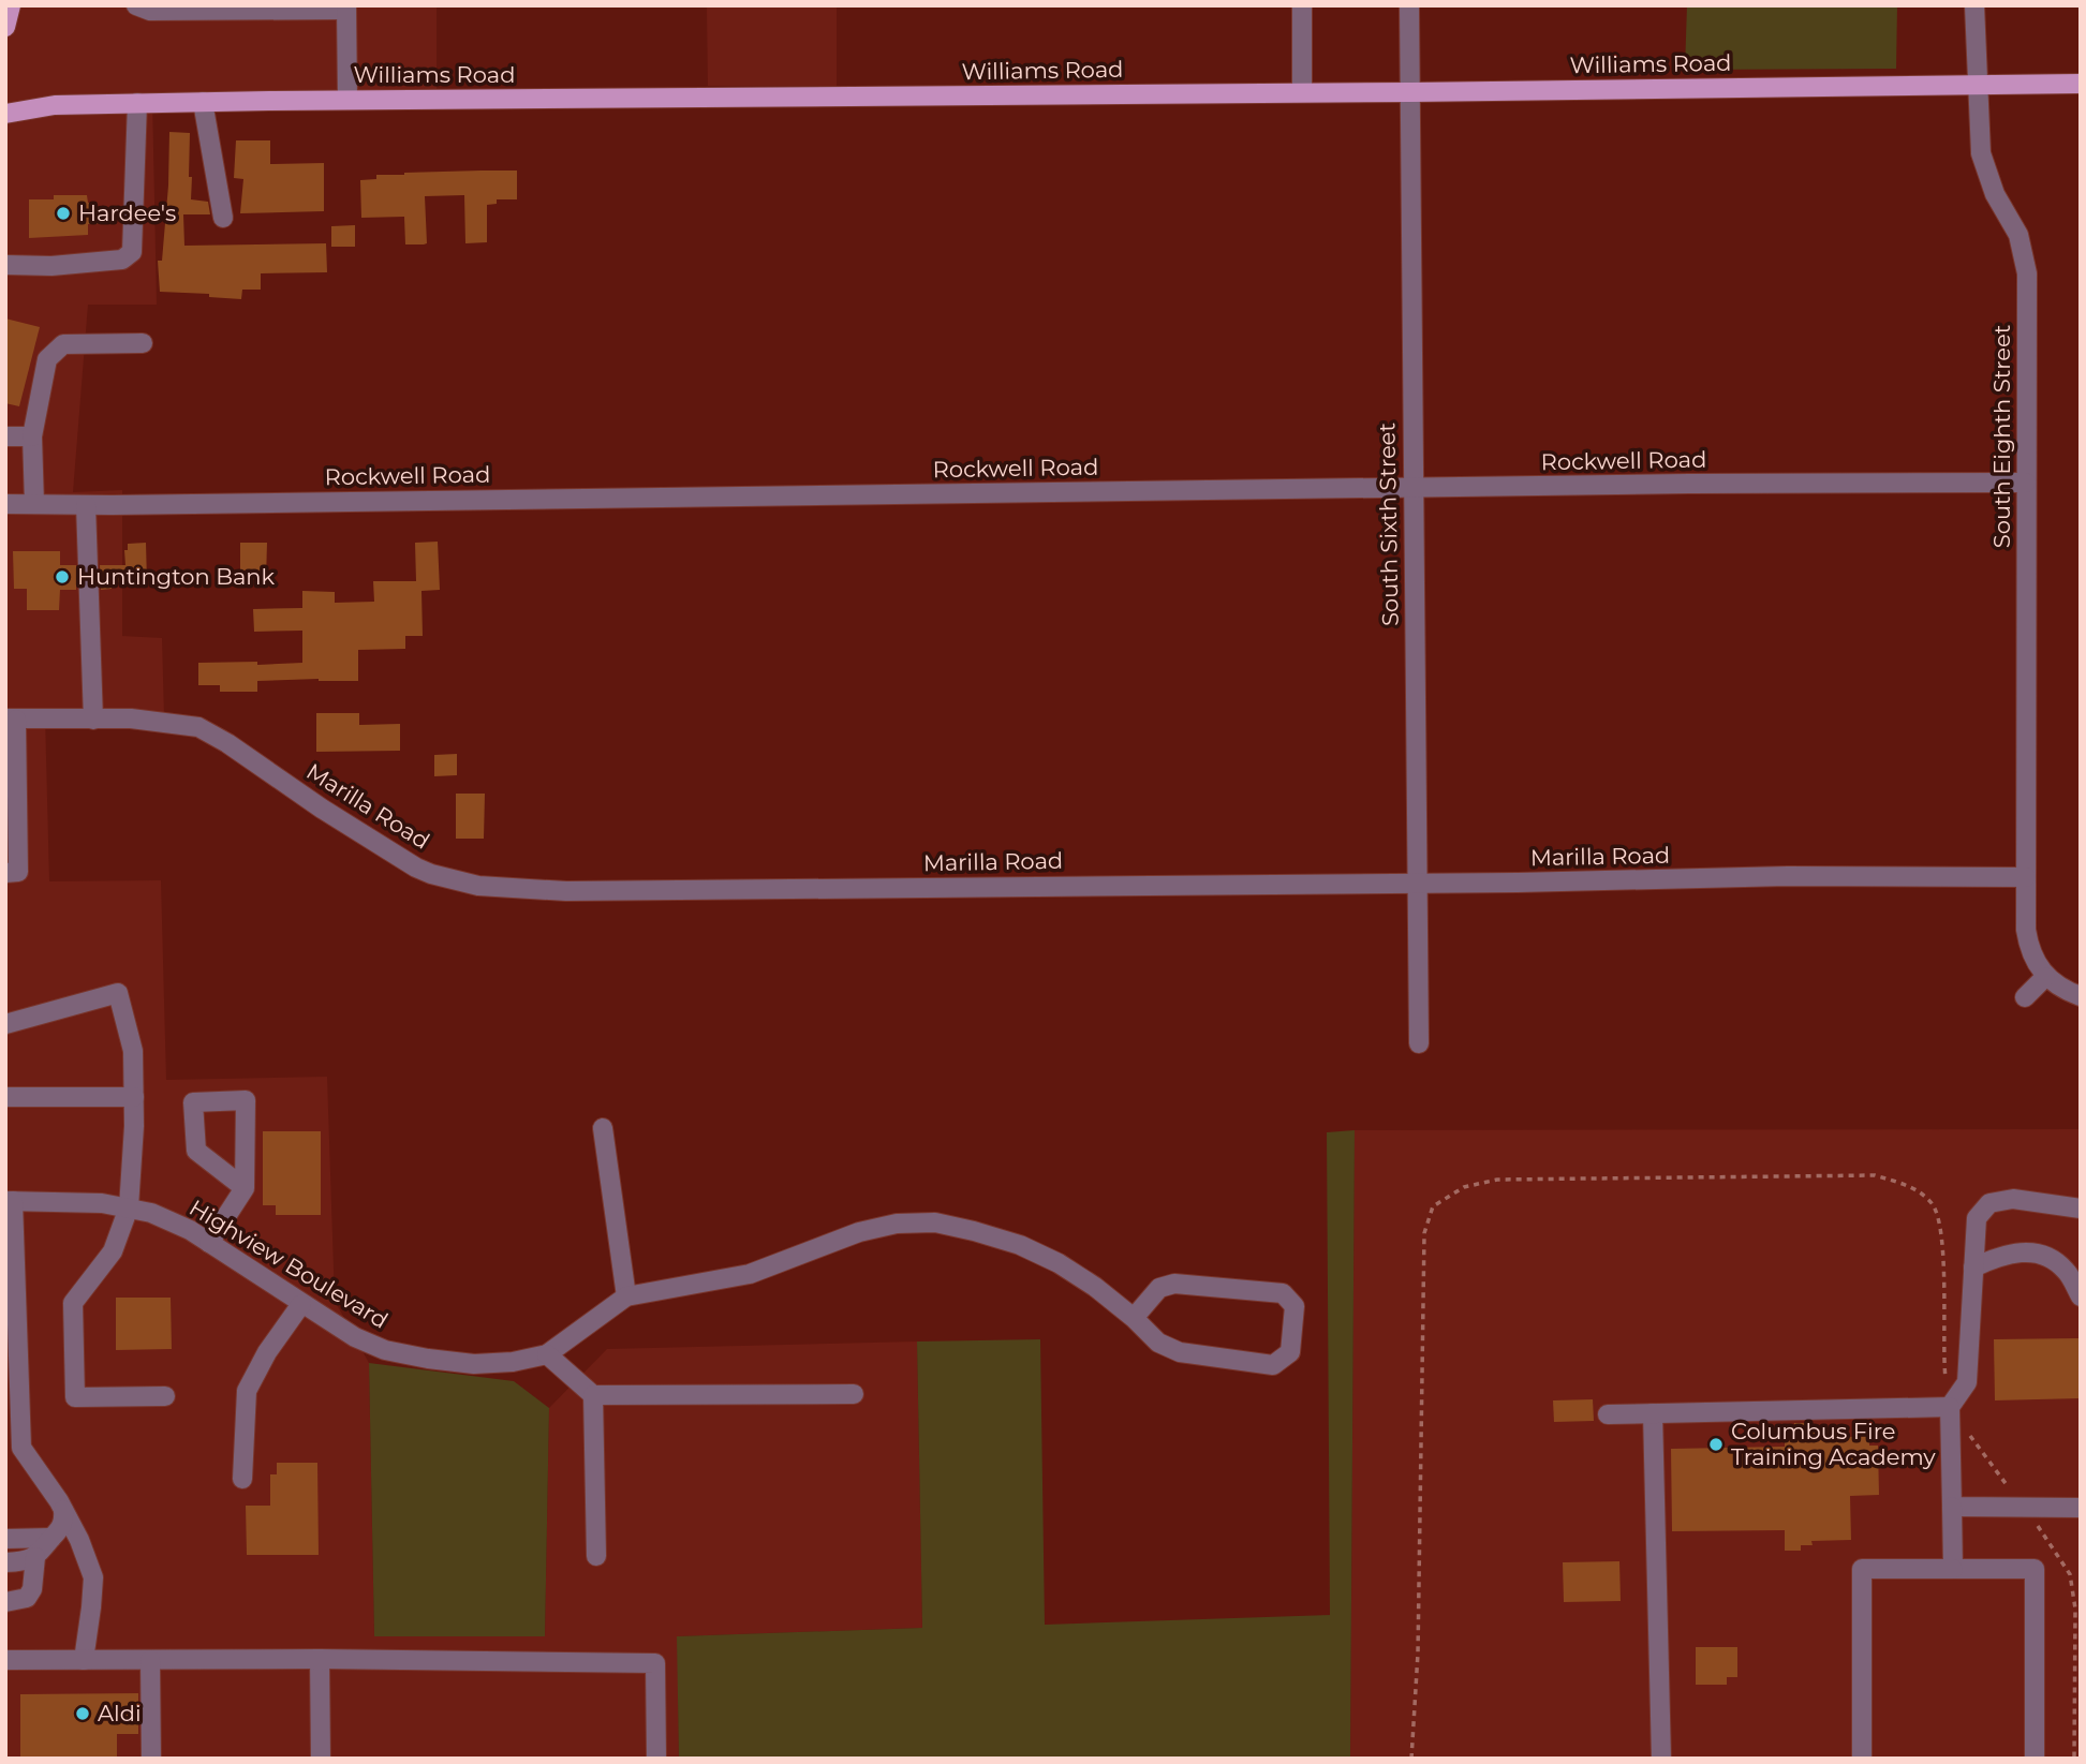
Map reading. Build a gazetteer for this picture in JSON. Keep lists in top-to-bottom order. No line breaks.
{"streets":{"main road":["Williams Road"],"street":["South Eighth Street","Rockwell Road","South Sixth Street","Marilla Road","Highview Boulevard"]},"crossings":[["Williams Road","South Eighth Street"],["Williams Road","South Sixth Street"],["South Eighth Street","Rockwell Road"],["South Eighth Street","Marilla Road"],["Rockwell Road","South Sixth Street"],["South Sixth Street","Marilla Road"]],"places":["Hardee's","Huntington Bank","Columbus Fire Training Academy","Aldi"]}
